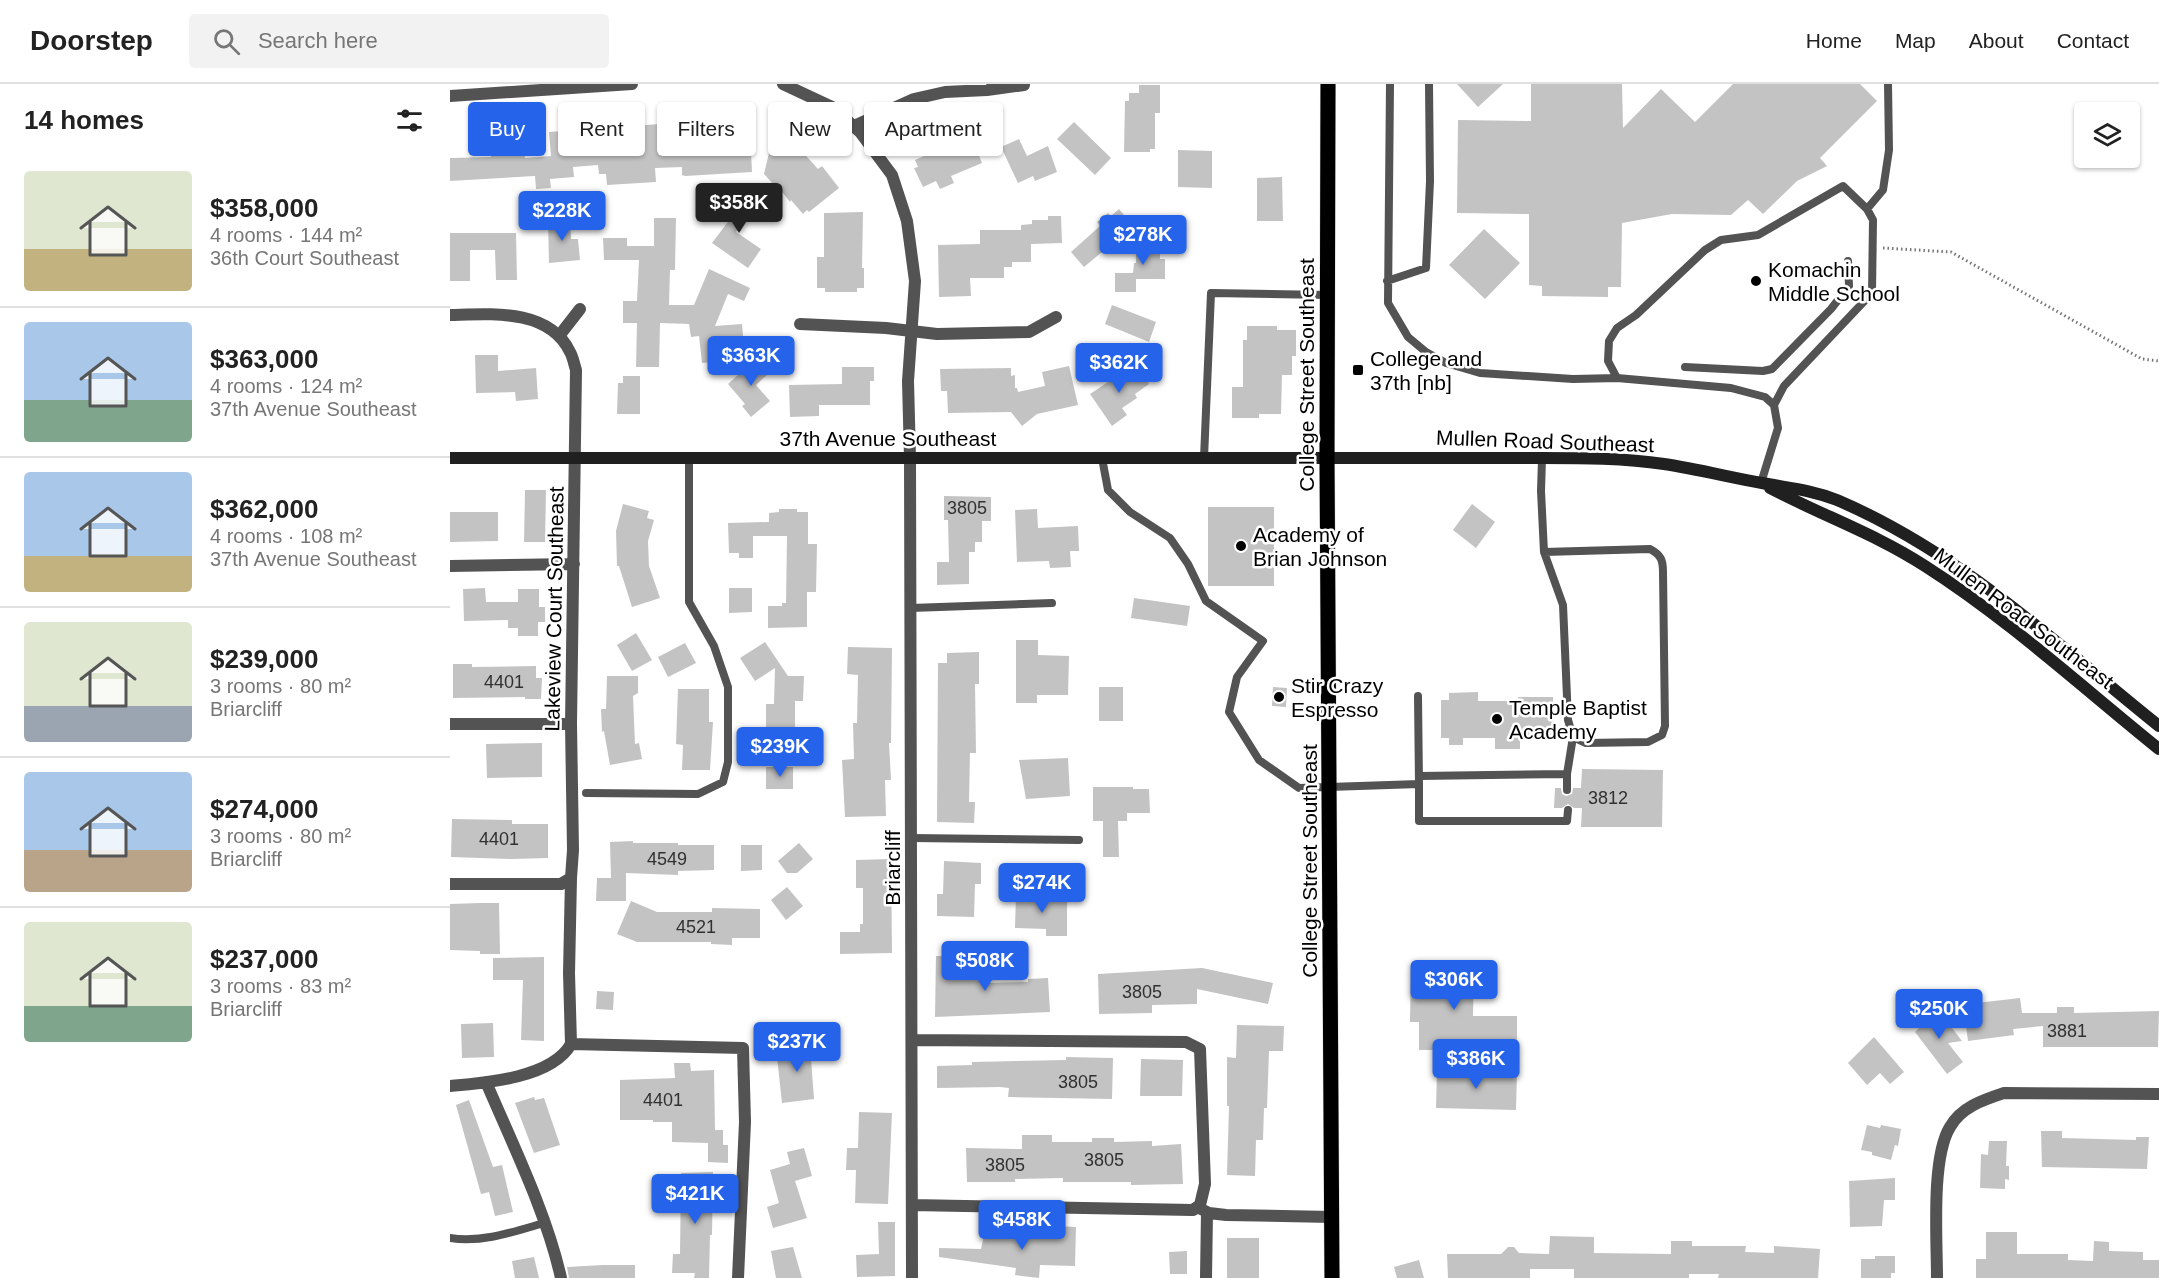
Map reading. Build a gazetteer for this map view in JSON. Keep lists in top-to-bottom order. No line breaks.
{"streets":{"main road":["College Street Southeast"],"street":["37th Avenue Southeast","Mullen Road Southeast","Lakeview Court Southeast","Briarcliff"]},"crossings":[["College Street Southeast","37th Avenue Southeast"],["College Street Southeast","Mullen Road Southeast"],["37th Avenue Southeast","Mullen Road Southeast"],["37th Avenue Southeast","Lakeview Court Southeast"],["37th Avenue Southeast","Briarcliff"]],"places":{"other":["Komachin Middle School","Academy of Brian Johnson","Stir Crazy Espresso","Temple Baptist Academy"],"transit":["College and 37th [nb]"]},"house_numbers":["3805","4401","3812","4401","4549","4521","3805","3881","3805","4401","3805","3805"],"page":{"header":"Doorstep","search":"Search here","nav":["Home","Map","About","Contact"],"heading":"14 homes","chip":["Buy","Rent","Filters","New","Apartment"],"list":[{"name":"$358,000","note":"4 rooms · 144 m² · 36th Court Southeast"},{"name":"$363,000","note":"4 rooms · 124 m² · 37th Avenue Southeast"},{"name":"$362,000","note":"4 rooms · 108 m² · 37th Avenue Southeast"},{"name":"$239,000","note":"3 rooms · 80 m² · Briarcliff"},{"name":"$274,000","note":"3 rooms · 80 m² · Briarcliff"},{"name":"$237,000","note":"3 rooms · 83 m² · Briarcliff"}],"price":["$358K","$228K","$278K","$363K","$362K","$239K","$274K","$508K","$306K","$250K","$237K","$386K","$421K","$458K"]}}
